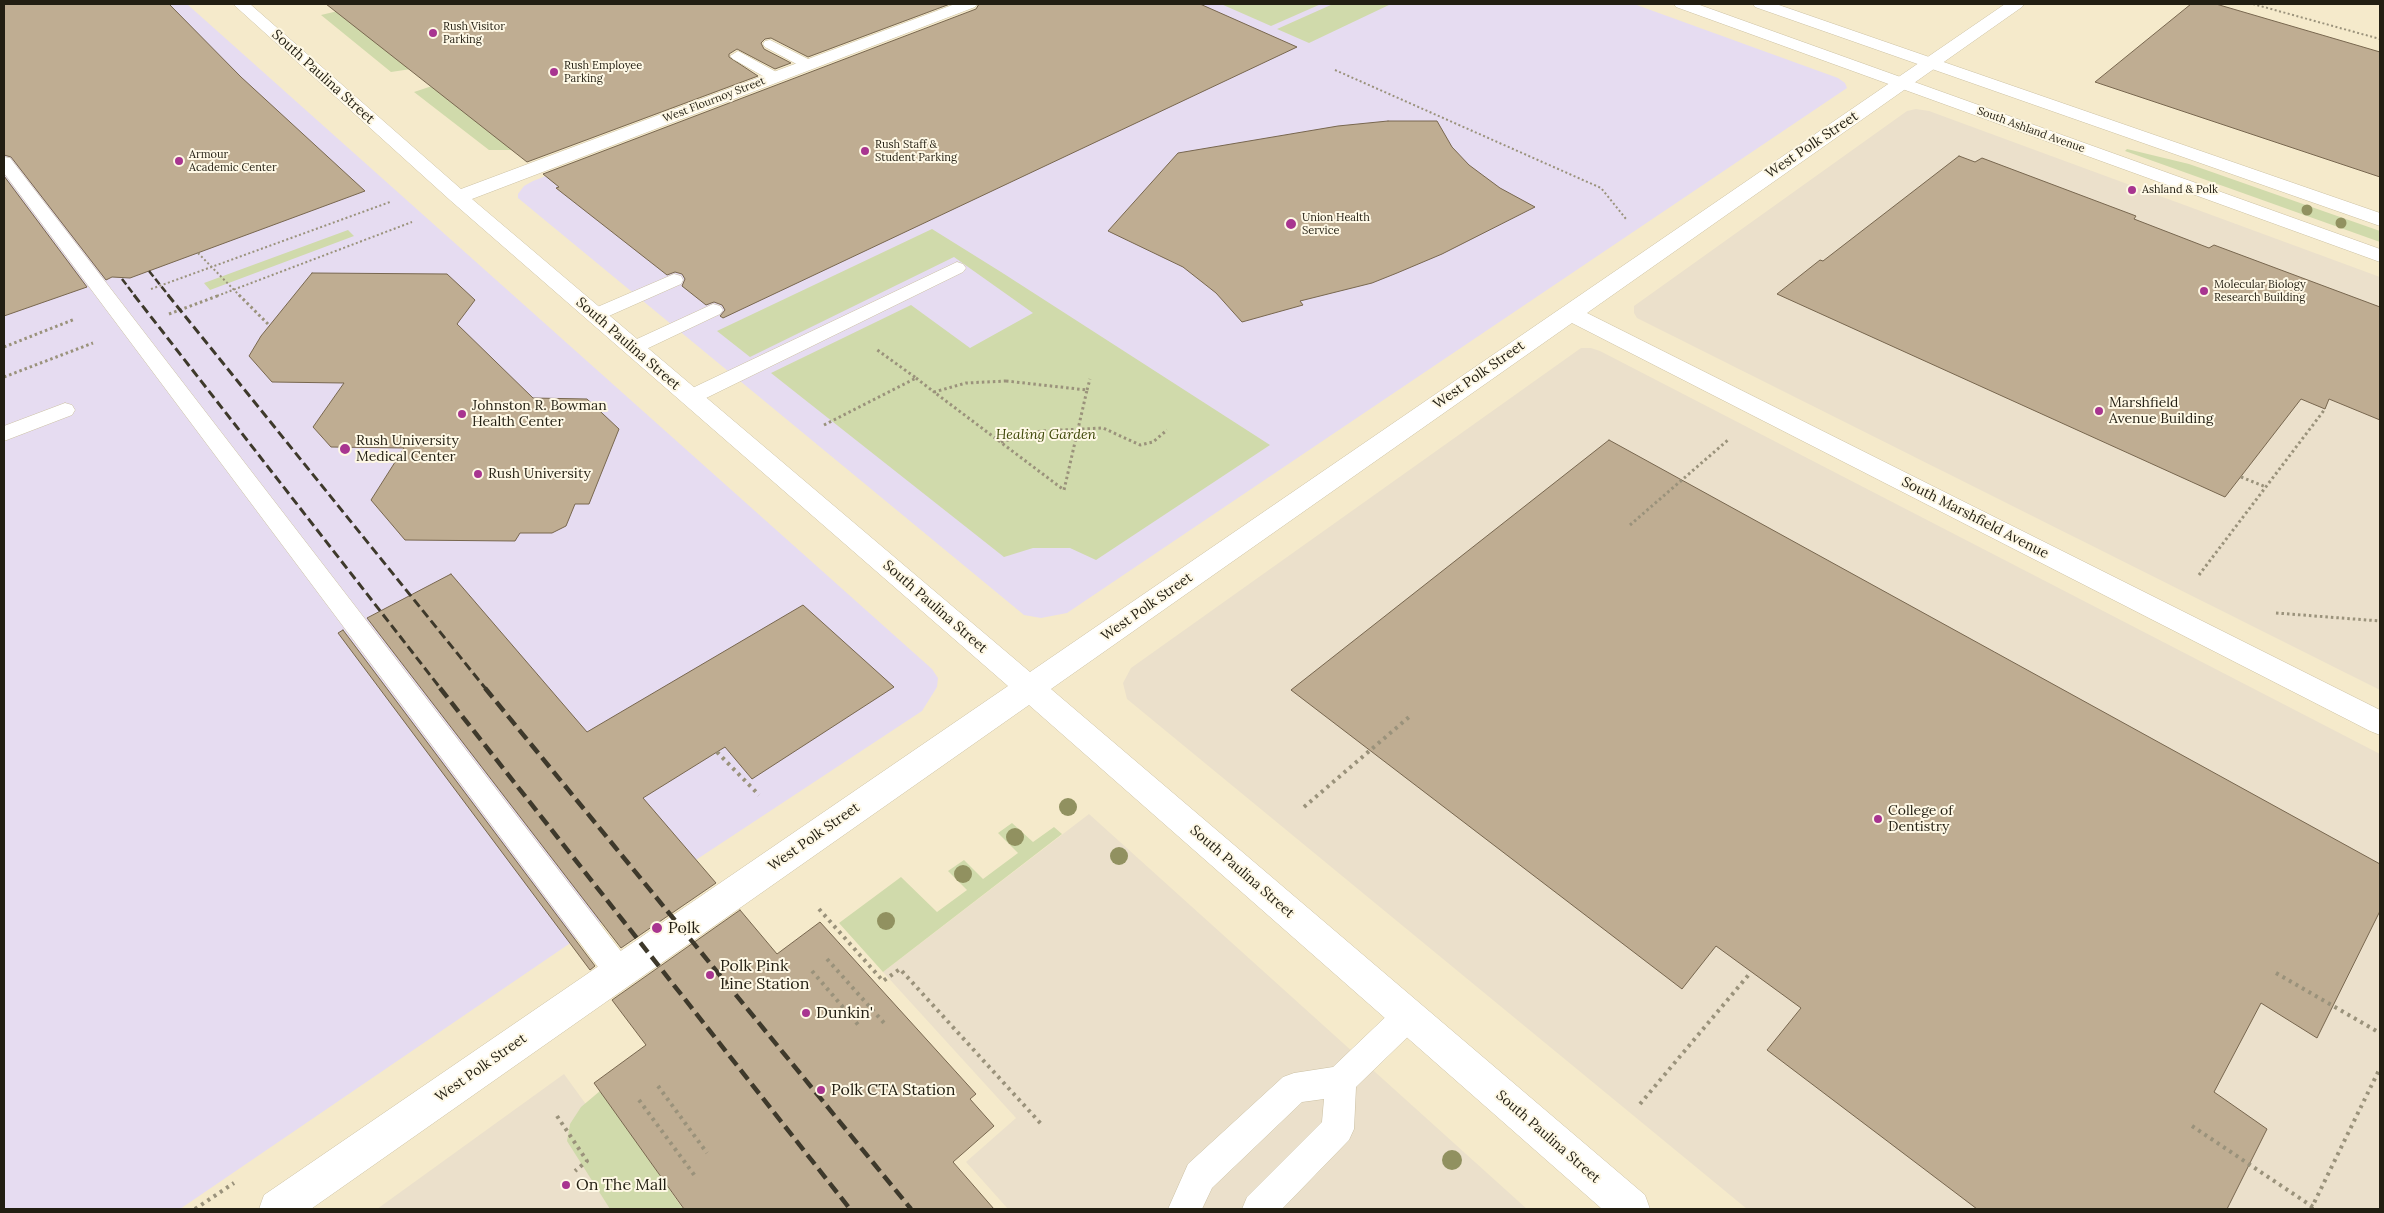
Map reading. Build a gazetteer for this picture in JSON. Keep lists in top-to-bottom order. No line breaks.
{"streets":{"street":["South Paulina Street","West Flournoy Street","South Ashland Avenue","West Polk Street","South Marshfield Avenue"]},"crossings":[["South Paulina Street","West Flournoy Street"],["South Paulina Street","West Polk Street"],["South Ashland Avenue","West Polk Street"],["West Polk Street","South Marshfield Avenue"]],"parks":["Healing Garden"],"places":["Rush Visitor Parking","Rush Employee Parking","Rush Staff & Student Parking","Armour Academic Center","Ashland & Polk","Union Health Service","Molecular Biology Research Building","Marshfield Avenue Building","Johnston R. Bowman Health Center","Rush University Medical Center","Rush University","College of Dentistry","Polk","Polk Pink Line Station","Dunkin'","Polk CTA Station","On The Mall"]}
